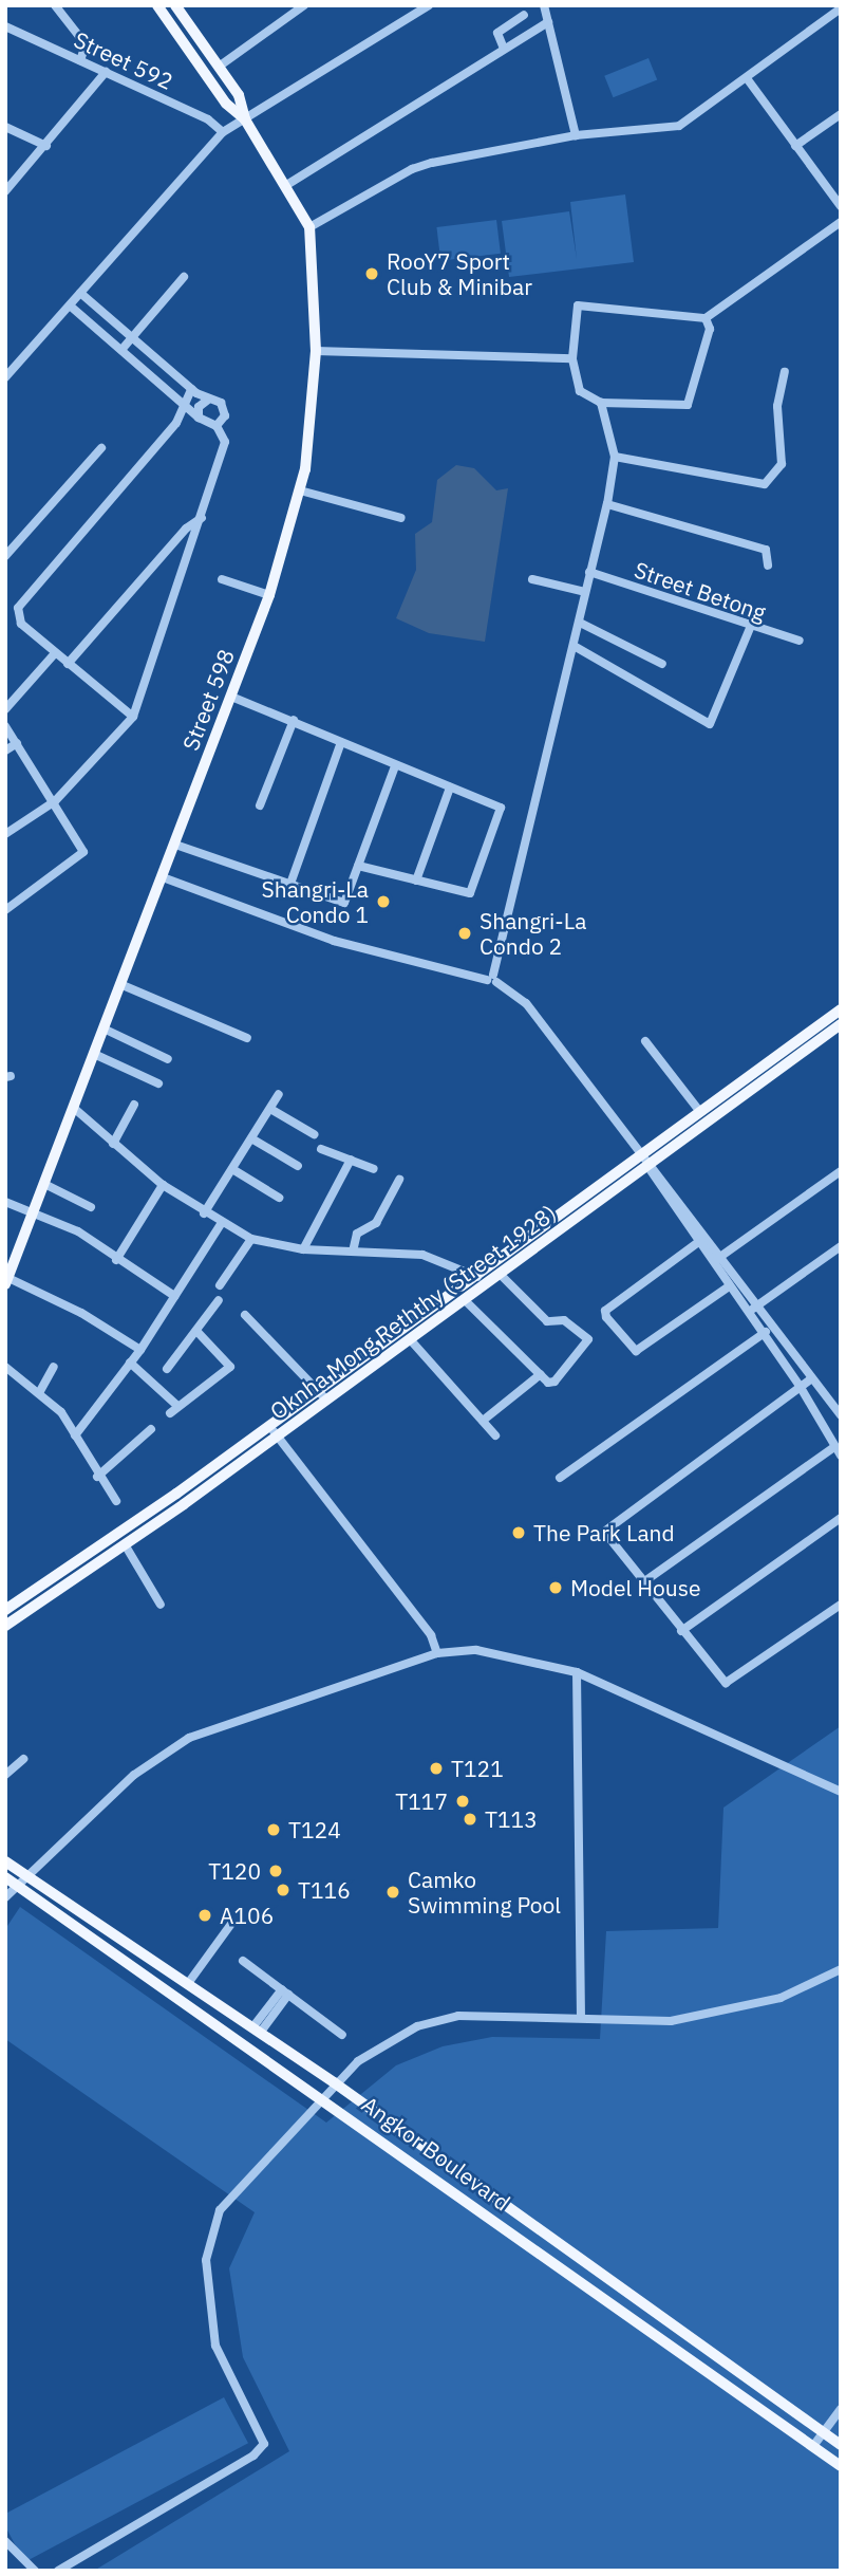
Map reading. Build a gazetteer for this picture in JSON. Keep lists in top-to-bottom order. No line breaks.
{"streets":{"main road":["Street 598","Oknha Mong Reththy (Street 1928)","Angkor Boulevard"],"street":["Street 592","Street Betong"]},"places":["RooY7 Sport Club & Minibar","Shangri-La Condo 1","Shangri-La Condo 2","The Park Land","Model House","T121","T117","T113","T124","T120","T116","Camko Swimming Pool","A106"]}
